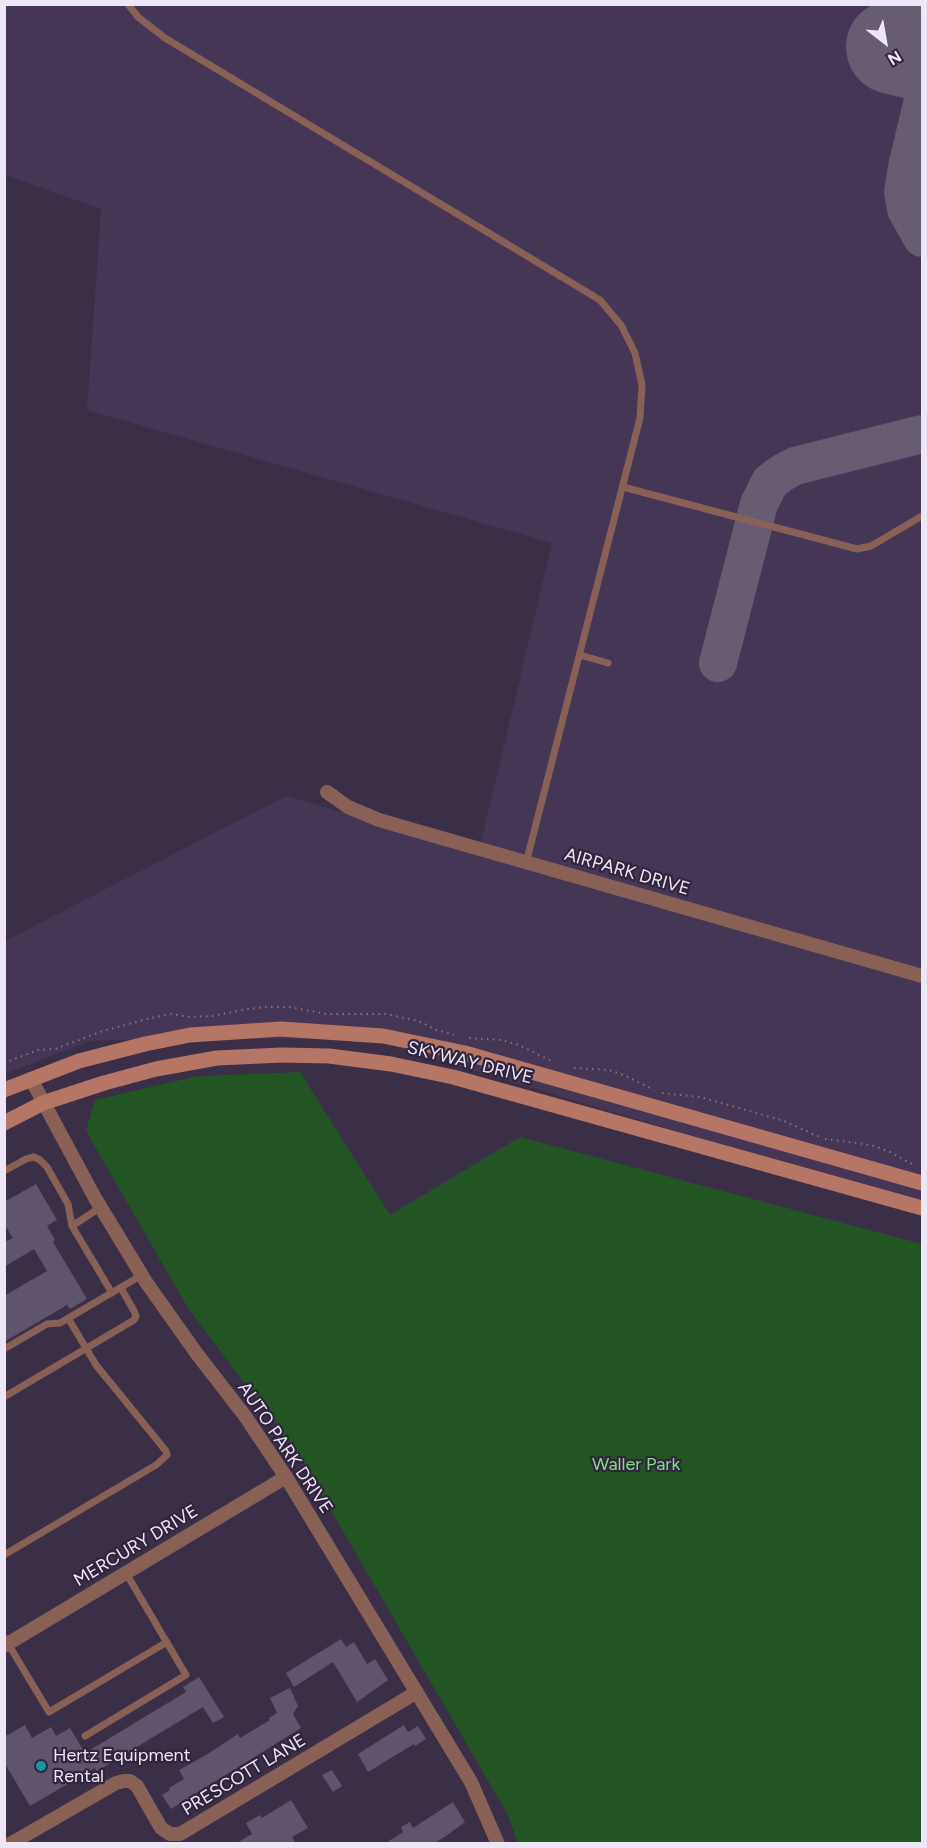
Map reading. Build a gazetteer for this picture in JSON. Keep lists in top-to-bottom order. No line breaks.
{"streets":{"main road":["SKYWAY DRIVE"],"street":["AIRPARK DRIVE","AUTO PARK DRIVE","MERCURY DRIVE","PRESCOTT LANE"]},"crossings":[["SKYWAY DRIVE","AUTO PARK DRIVE"],["AUTO PARK DRIVE","MERCURY DRIVE"],["AUTO PARK DRIVE","PRESCOTT LANE"]],"parks":["Waller Park"],"places":["Hertz Equipment Rental"],"north":"bottom right"}
